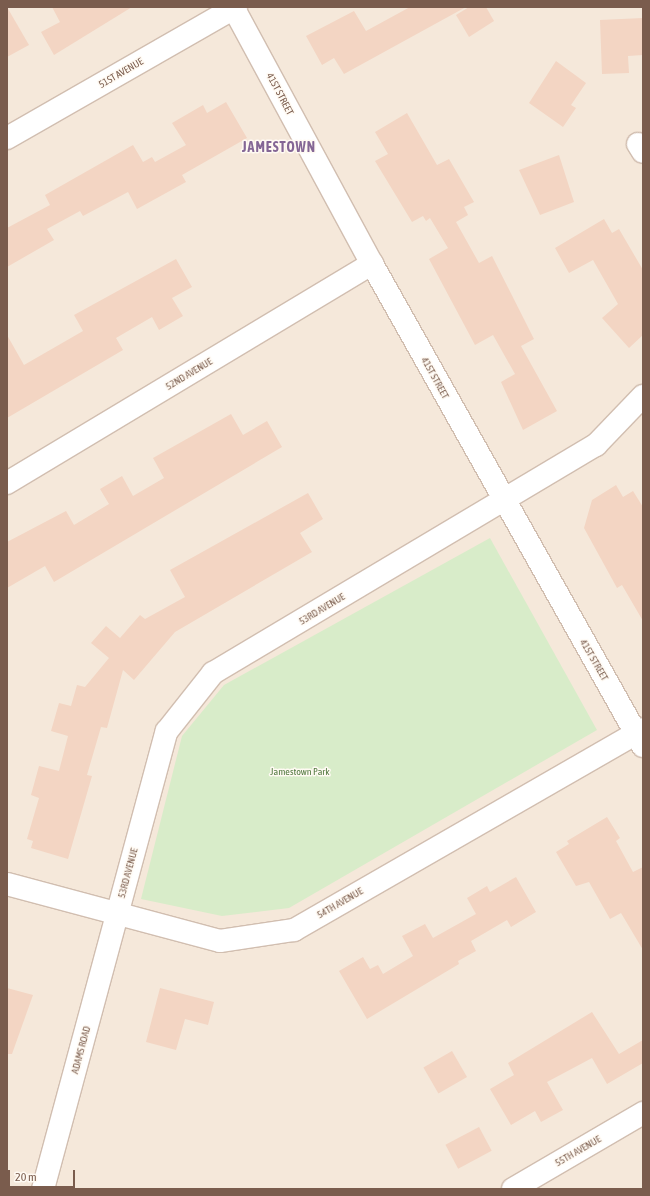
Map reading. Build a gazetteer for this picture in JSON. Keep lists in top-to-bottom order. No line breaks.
{"streets":{"street":["51ST AVENUE","41ST STREET","52ND AVENUE","53RD AVENUE","54TH AVENUE","ADAMS ROAD","55TH AVENUE"]},"crossings":[["51ST AVENUE","41ST STREET"],["41ST STREET","52ND AVENUE"],["41ST STREET","53RD AVENUE"],["41ST STREET","54TH AVENUE"],["53RD AVENUE","54TH AVENUE"],["53RD AVENUE","ADAMS ROAD"],["54TH AVENUE","ADAMS ROAD"]],"districts":["JAMESTOWN"],"parks":["Jamestown Park"],"scale_bar":"20 m"}
